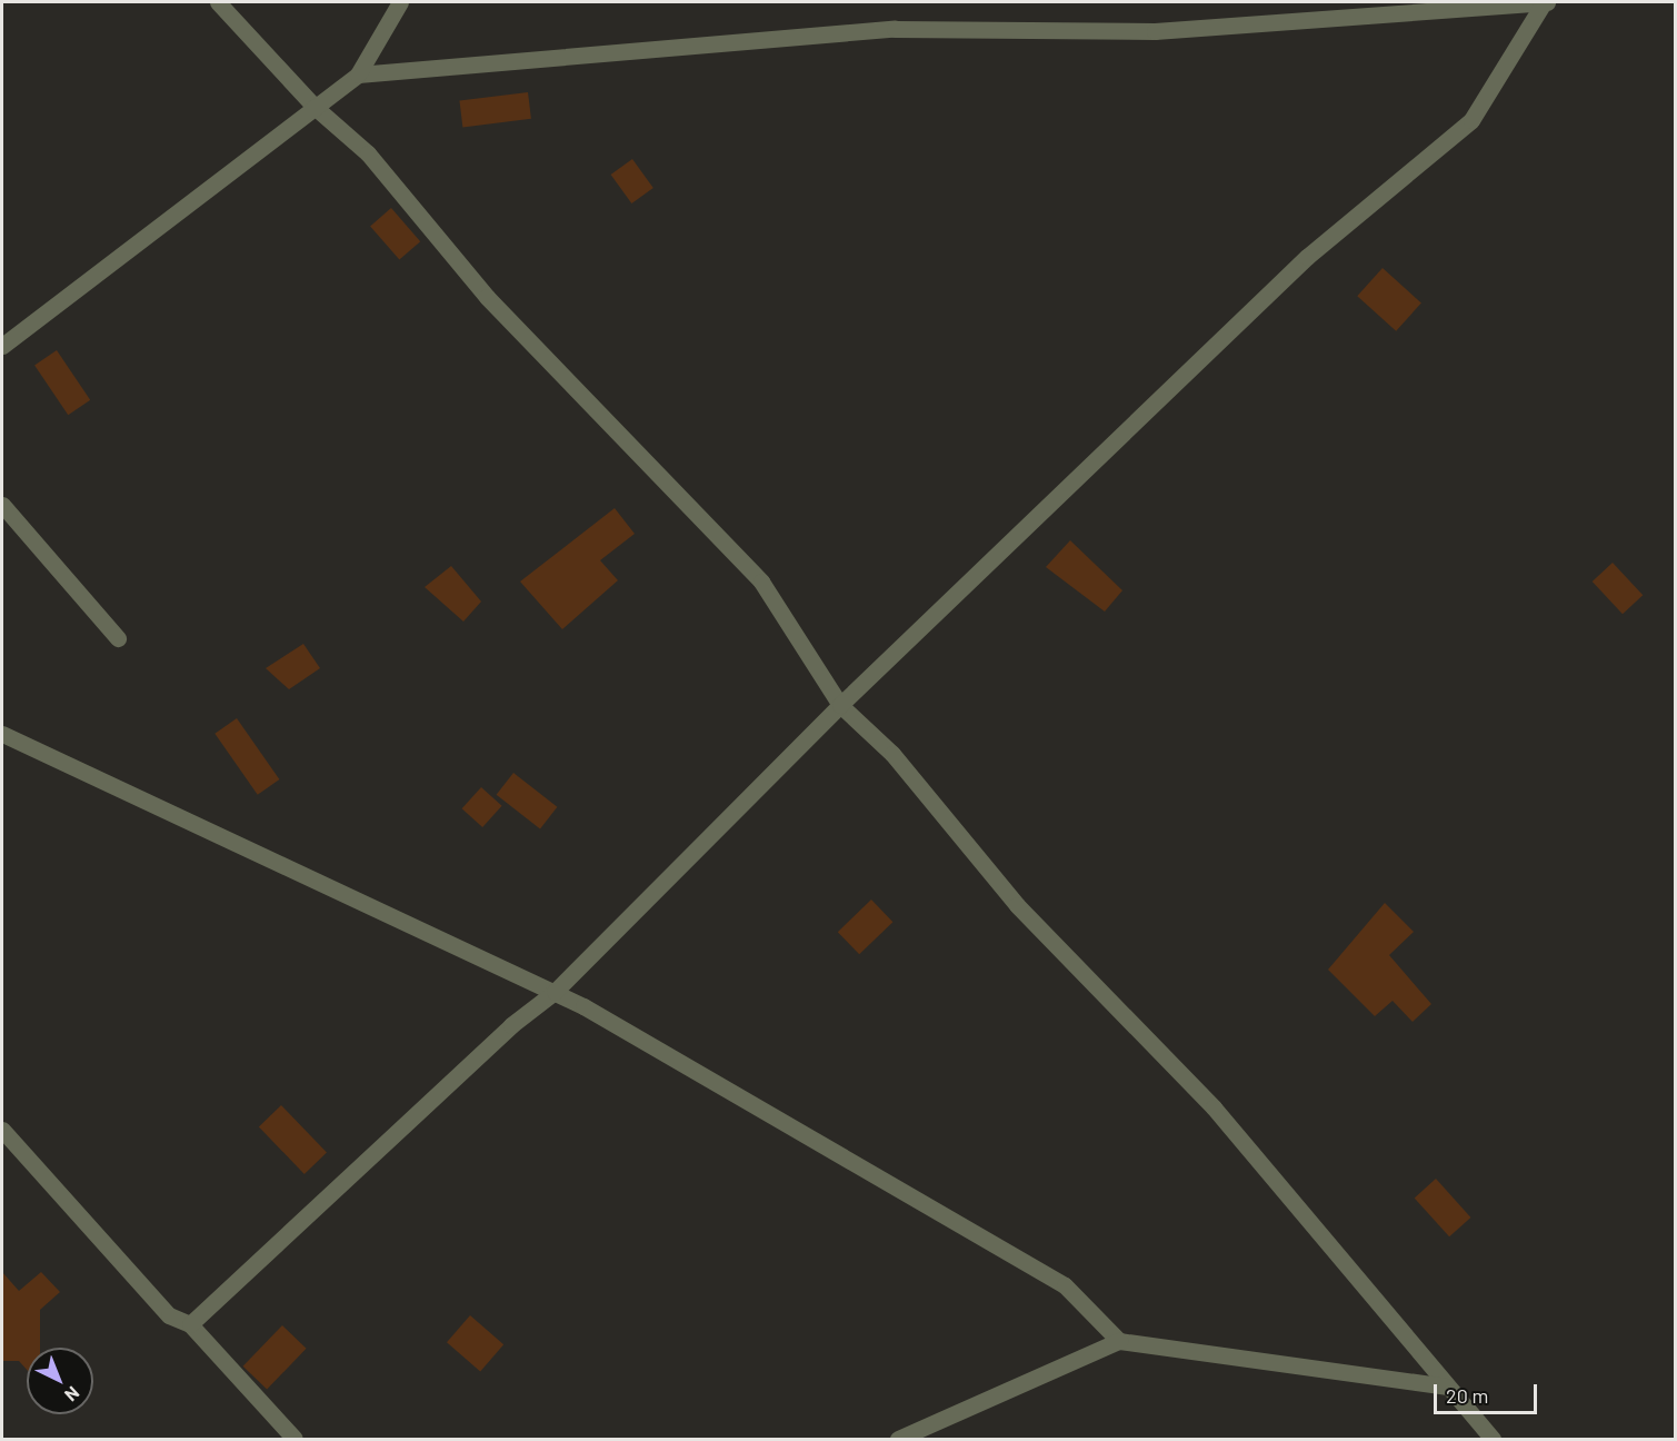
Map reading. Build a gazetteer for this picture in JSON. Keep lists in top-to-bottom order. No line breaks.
{"scale_bar":"20 m","north":"bottom right"}
